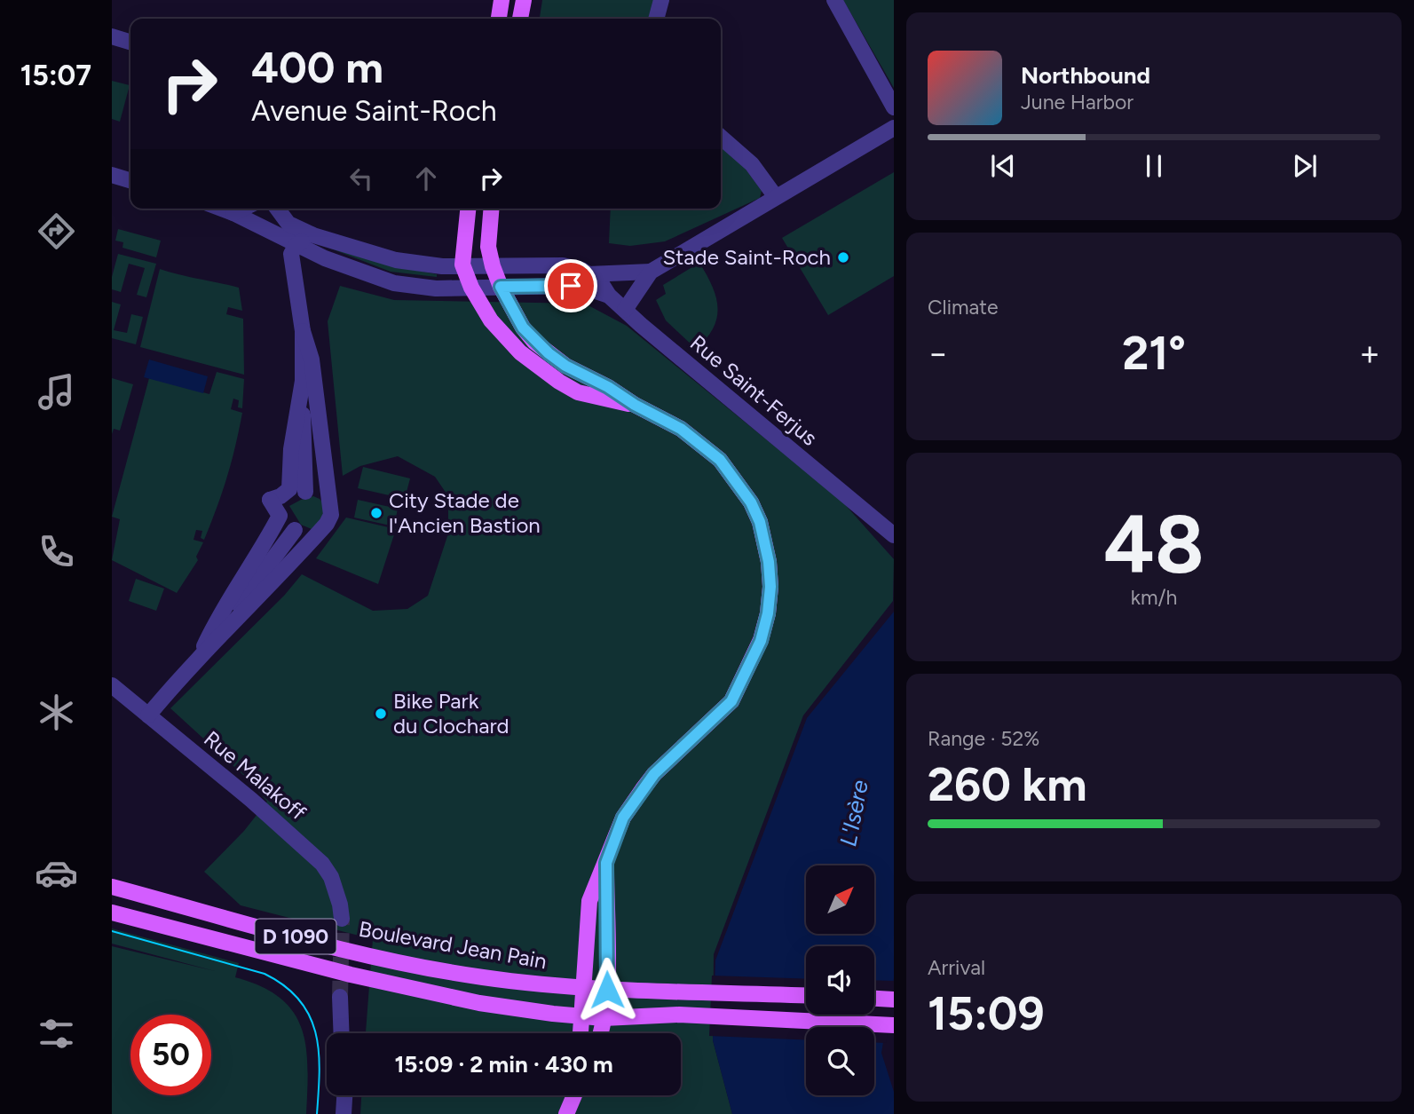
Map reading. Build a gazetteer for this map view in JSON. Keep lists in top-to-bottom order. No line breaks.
{"streets":{"main road":["D 1090","Boulevard Jean Pain"],"street":["Rue Saint-Ferjus","Rue Malakoff"]},"crossings":[["D 1090","Boulevard Jean Pain"]],"water":["L'Isère"],"places":["Stade Saint-Roch","City Stade de l'Ancien Bastion","Bike Park du Clochard"],"north":"top right","page":{"tabs":"15:07","turn":["400 m","Avenue Saint-Roch"],"song":["Northbound","June Harbor"],"tile":["Climate",["48","km/h"],["Range · 52%","260 km"],["Arrival","15:09"]],"heat":["−","21°","+"],"limit":"50","trip":"15:09 · 2 min · 430 m"}}
